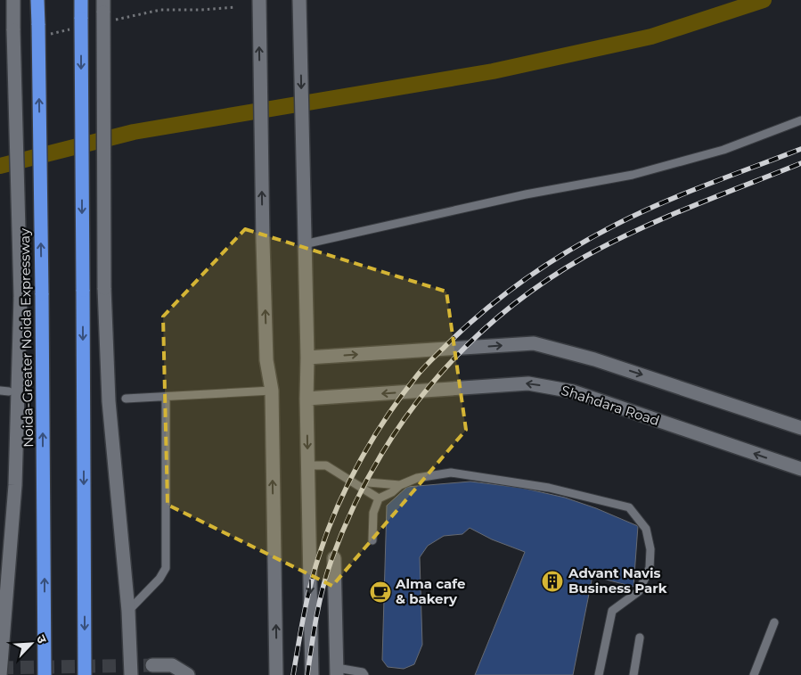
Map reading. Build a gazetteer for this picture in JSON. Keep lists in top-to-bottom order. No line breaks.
{"streets":{"highway":["Noida-Greater Noida Expressway"],"street":["Shahdara Road"]},"places":{"building":["Advant Navis Business Park"],"cafe":["Alma cafe & bakery"]},"north":"top right"}
